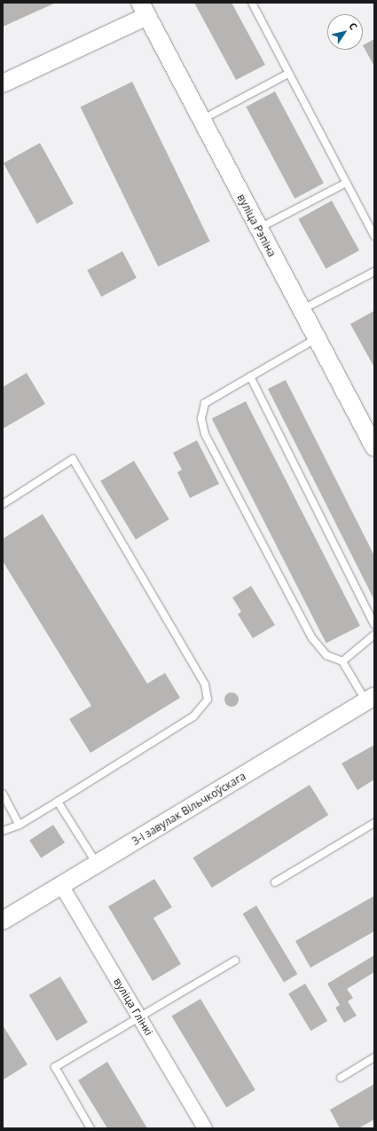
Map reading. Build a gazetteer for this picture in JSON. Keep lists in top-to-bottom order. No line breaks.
{"streets":{"street":["вуліца Рэпіна","3-і завулак Вільчкоўскага","вуліца Глінкі"]},"crossings":[["3-і завулак Вільчкоўскага","вуліца Глінкі"]],"north":"top right"}
